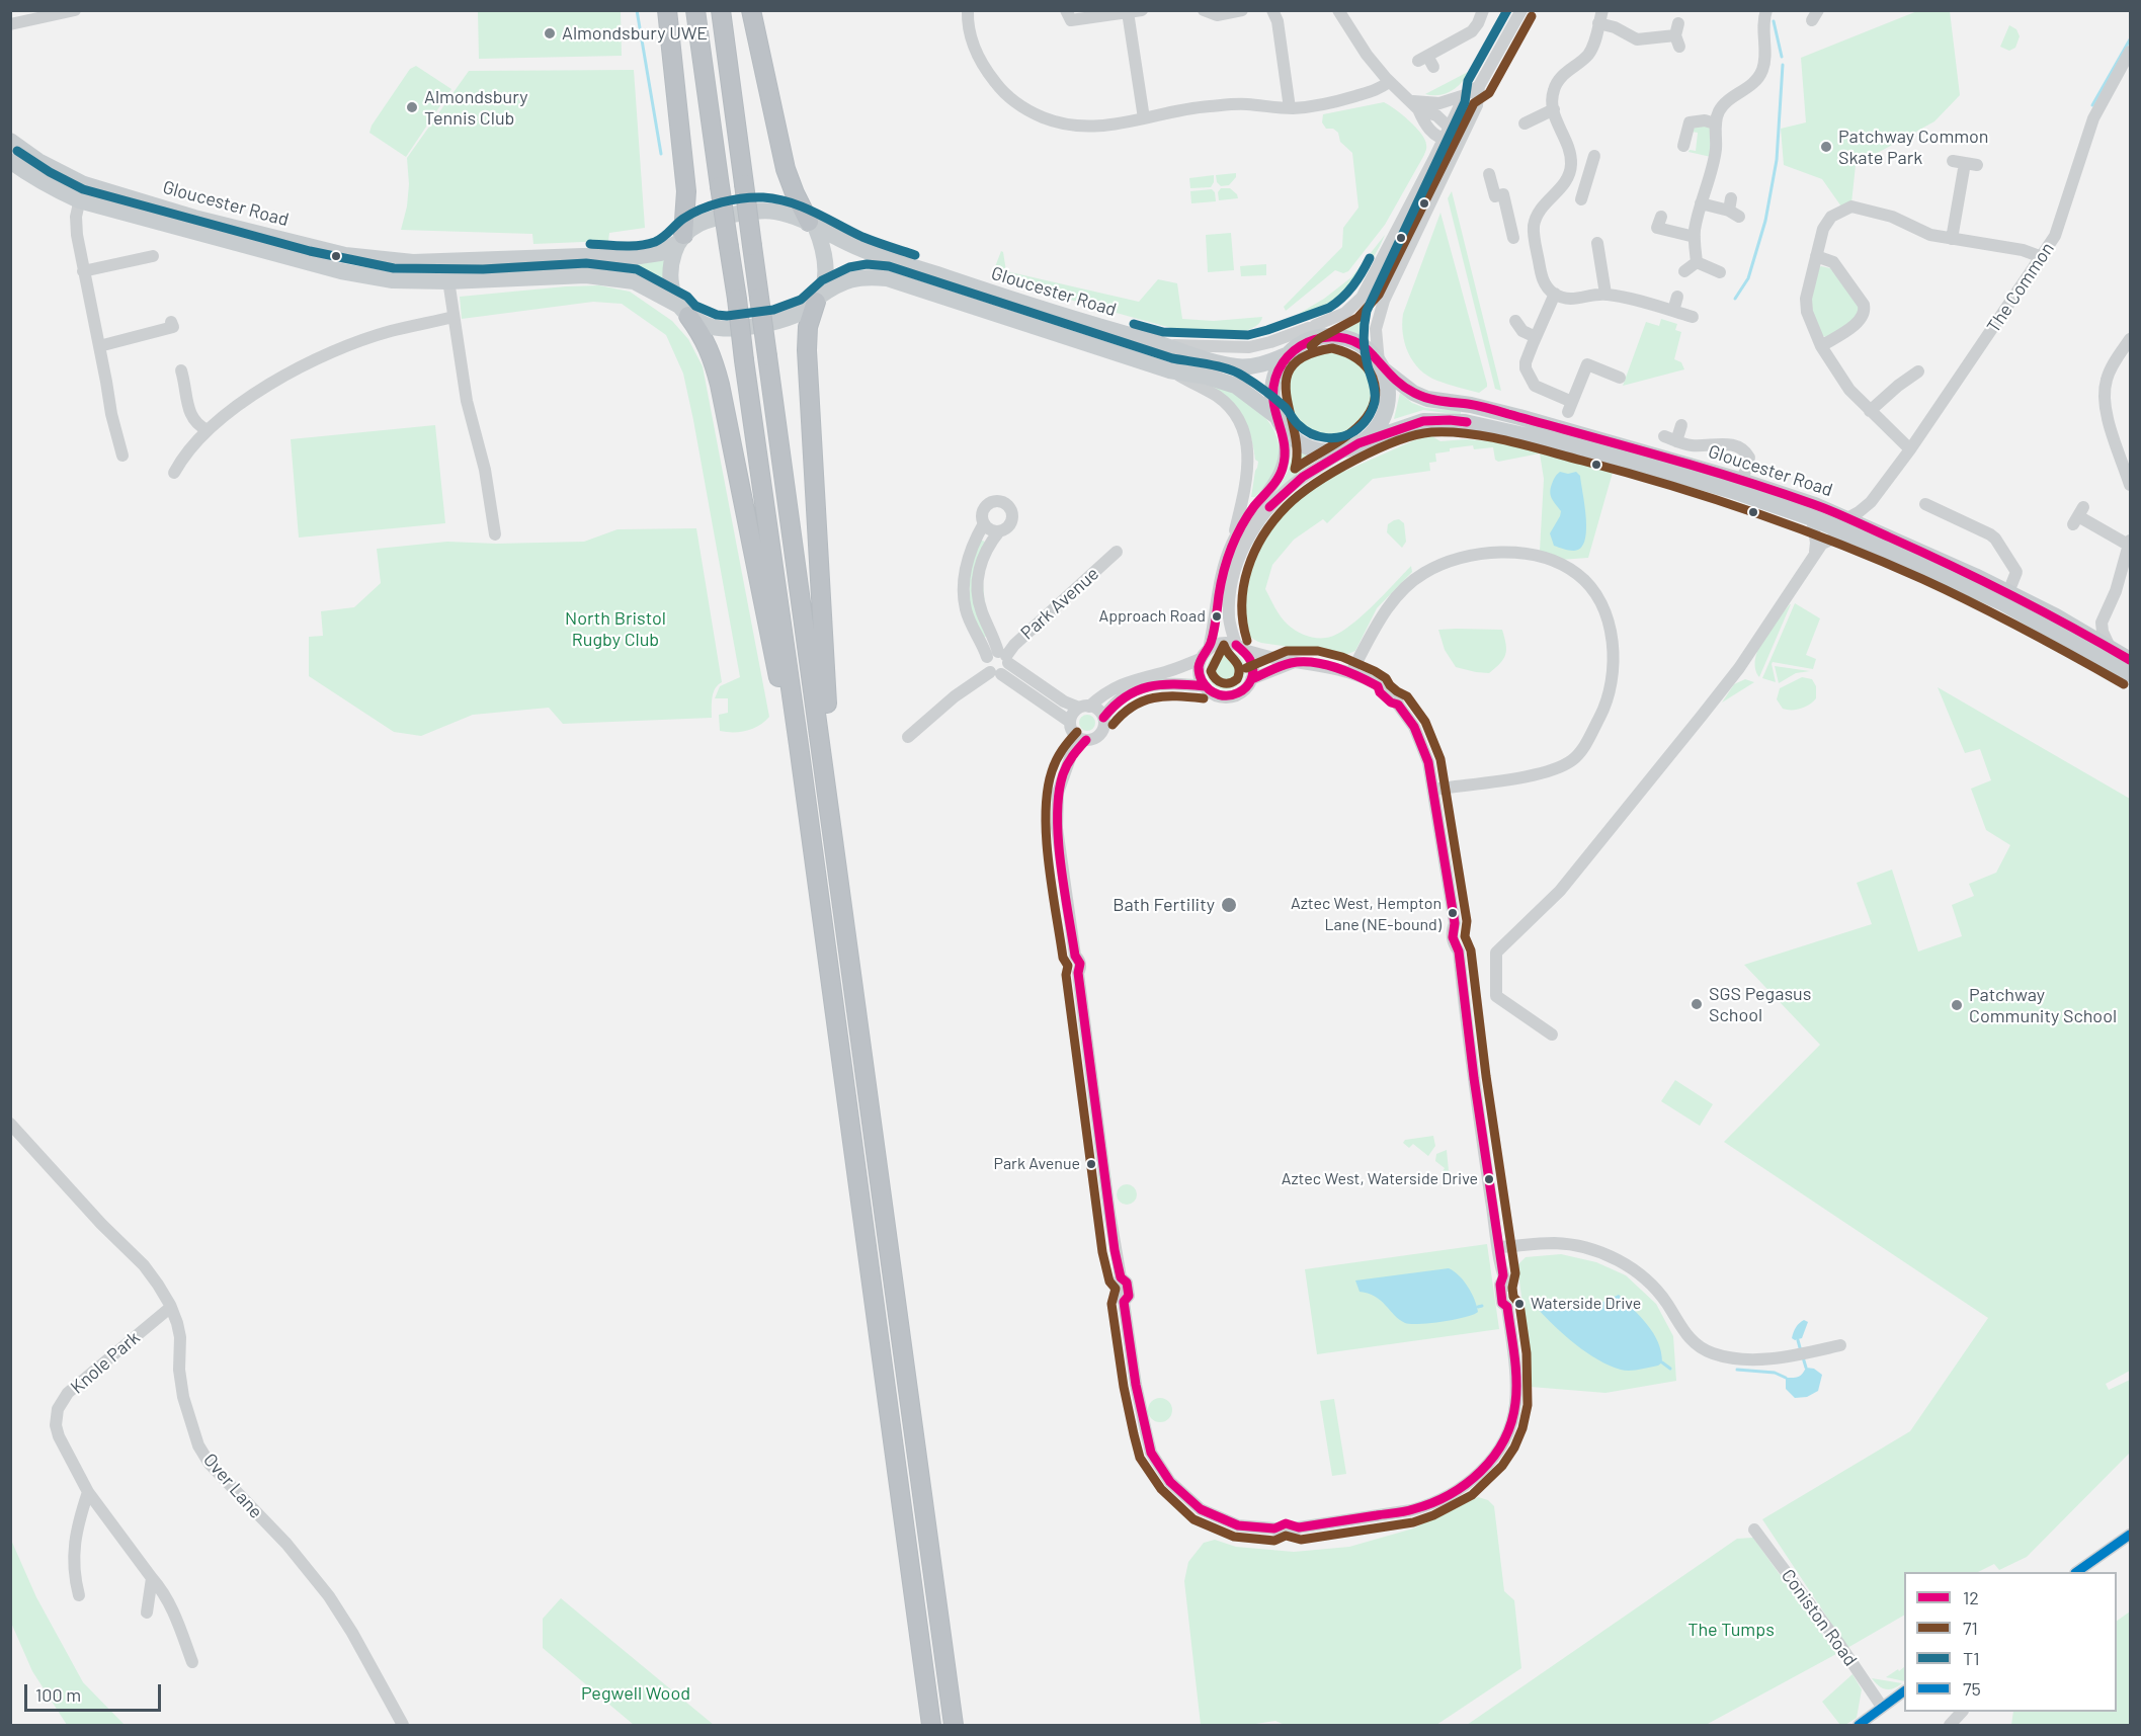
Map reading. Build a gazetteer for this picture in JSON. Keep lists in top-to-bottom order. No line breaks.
{"streets":{"main road":["Gloucester Road"],"street":["The Common","Park Avenue","Knole Park","Over Lane","Coniston Road"]},"crossings":[["Gloucester Road","The Common"],["Knole Park","Over Lane"]],"parks":["North Bristol Rugby Club","The Tumps","Pegwell Wood"],"places":["Almondsbury UWE","Almondsbury Tennis Club","Patchway Common Skate Park","Approach Road","Bath Fertility","Aztec West, Hempton Lane (NE-bound)","SGS Pegasus School","Patchway Community School","Park Avenue","Aztec West, Waterside Drive","Waterside Drive"],"lines":["transit line T1","transit line 71","transit line 12","transit line 75"],"legend":["12","71","T1","75"],"scale_bar":"100 m"}
